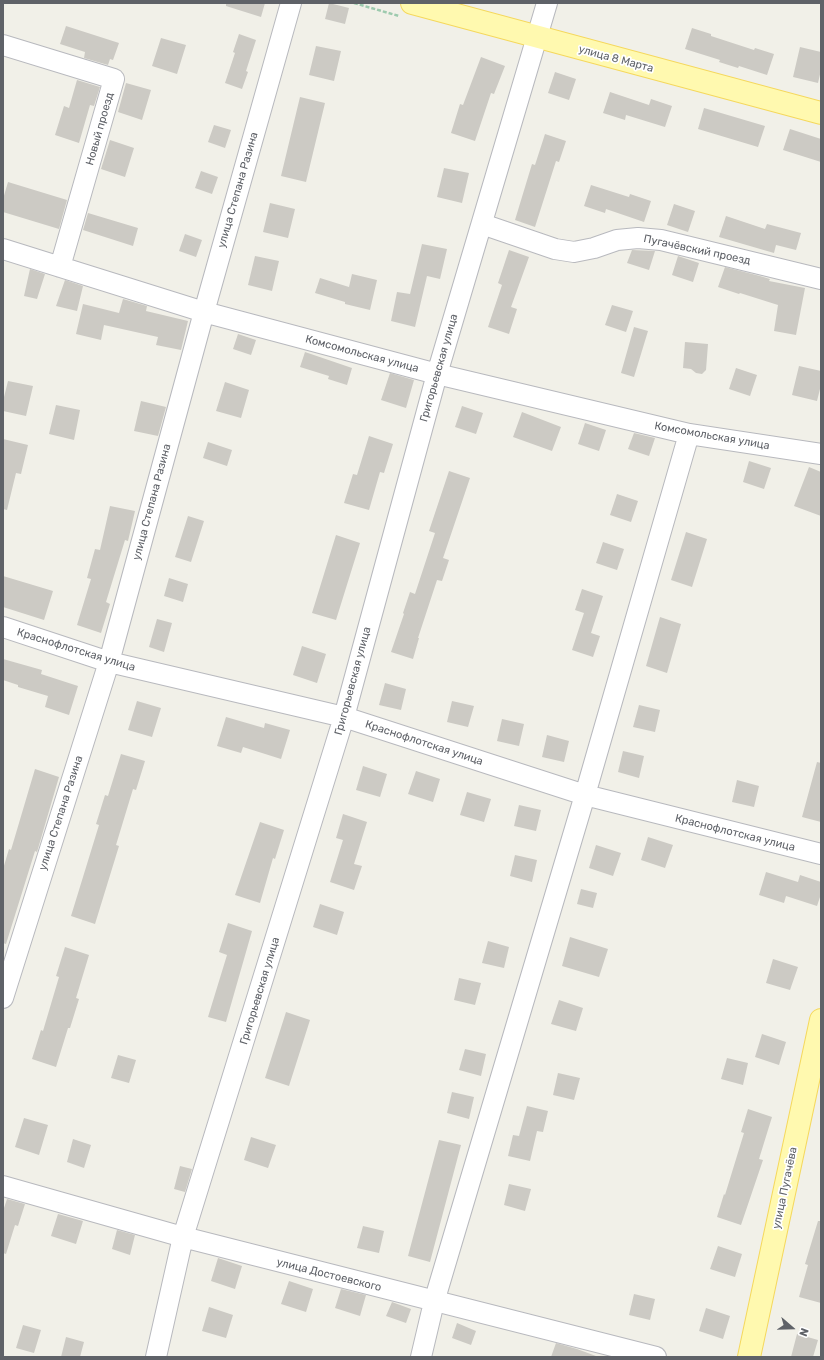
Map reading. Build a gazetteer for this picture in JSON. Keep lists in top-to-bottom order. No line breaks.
{"streets":{"main road":["улица 8 Марта","улица Пугачёва"],"street":["Новый проезд","улица Степана Разина","Пугачёвский проезд","Комсомольская улица","Григорьевская улица","Краснофлотская улица","улица Достоевского"]},"crossings":[["улица 8 Марта","Григорьевская улица"],["Новый проезд","Комсомольская улица"],["улица Степана Разина","Комсомольская улица"],["улица Степана Разина","Краснофлотская улица"],["Пугачёвский проезд","Григорьевская улица"],["Комсомольская улица","Григорьевская улица"],["Григорьевская улица","Краснофлотская улица"],["Григорьевская улица","улица Достоевского"]],"north":"right"}
